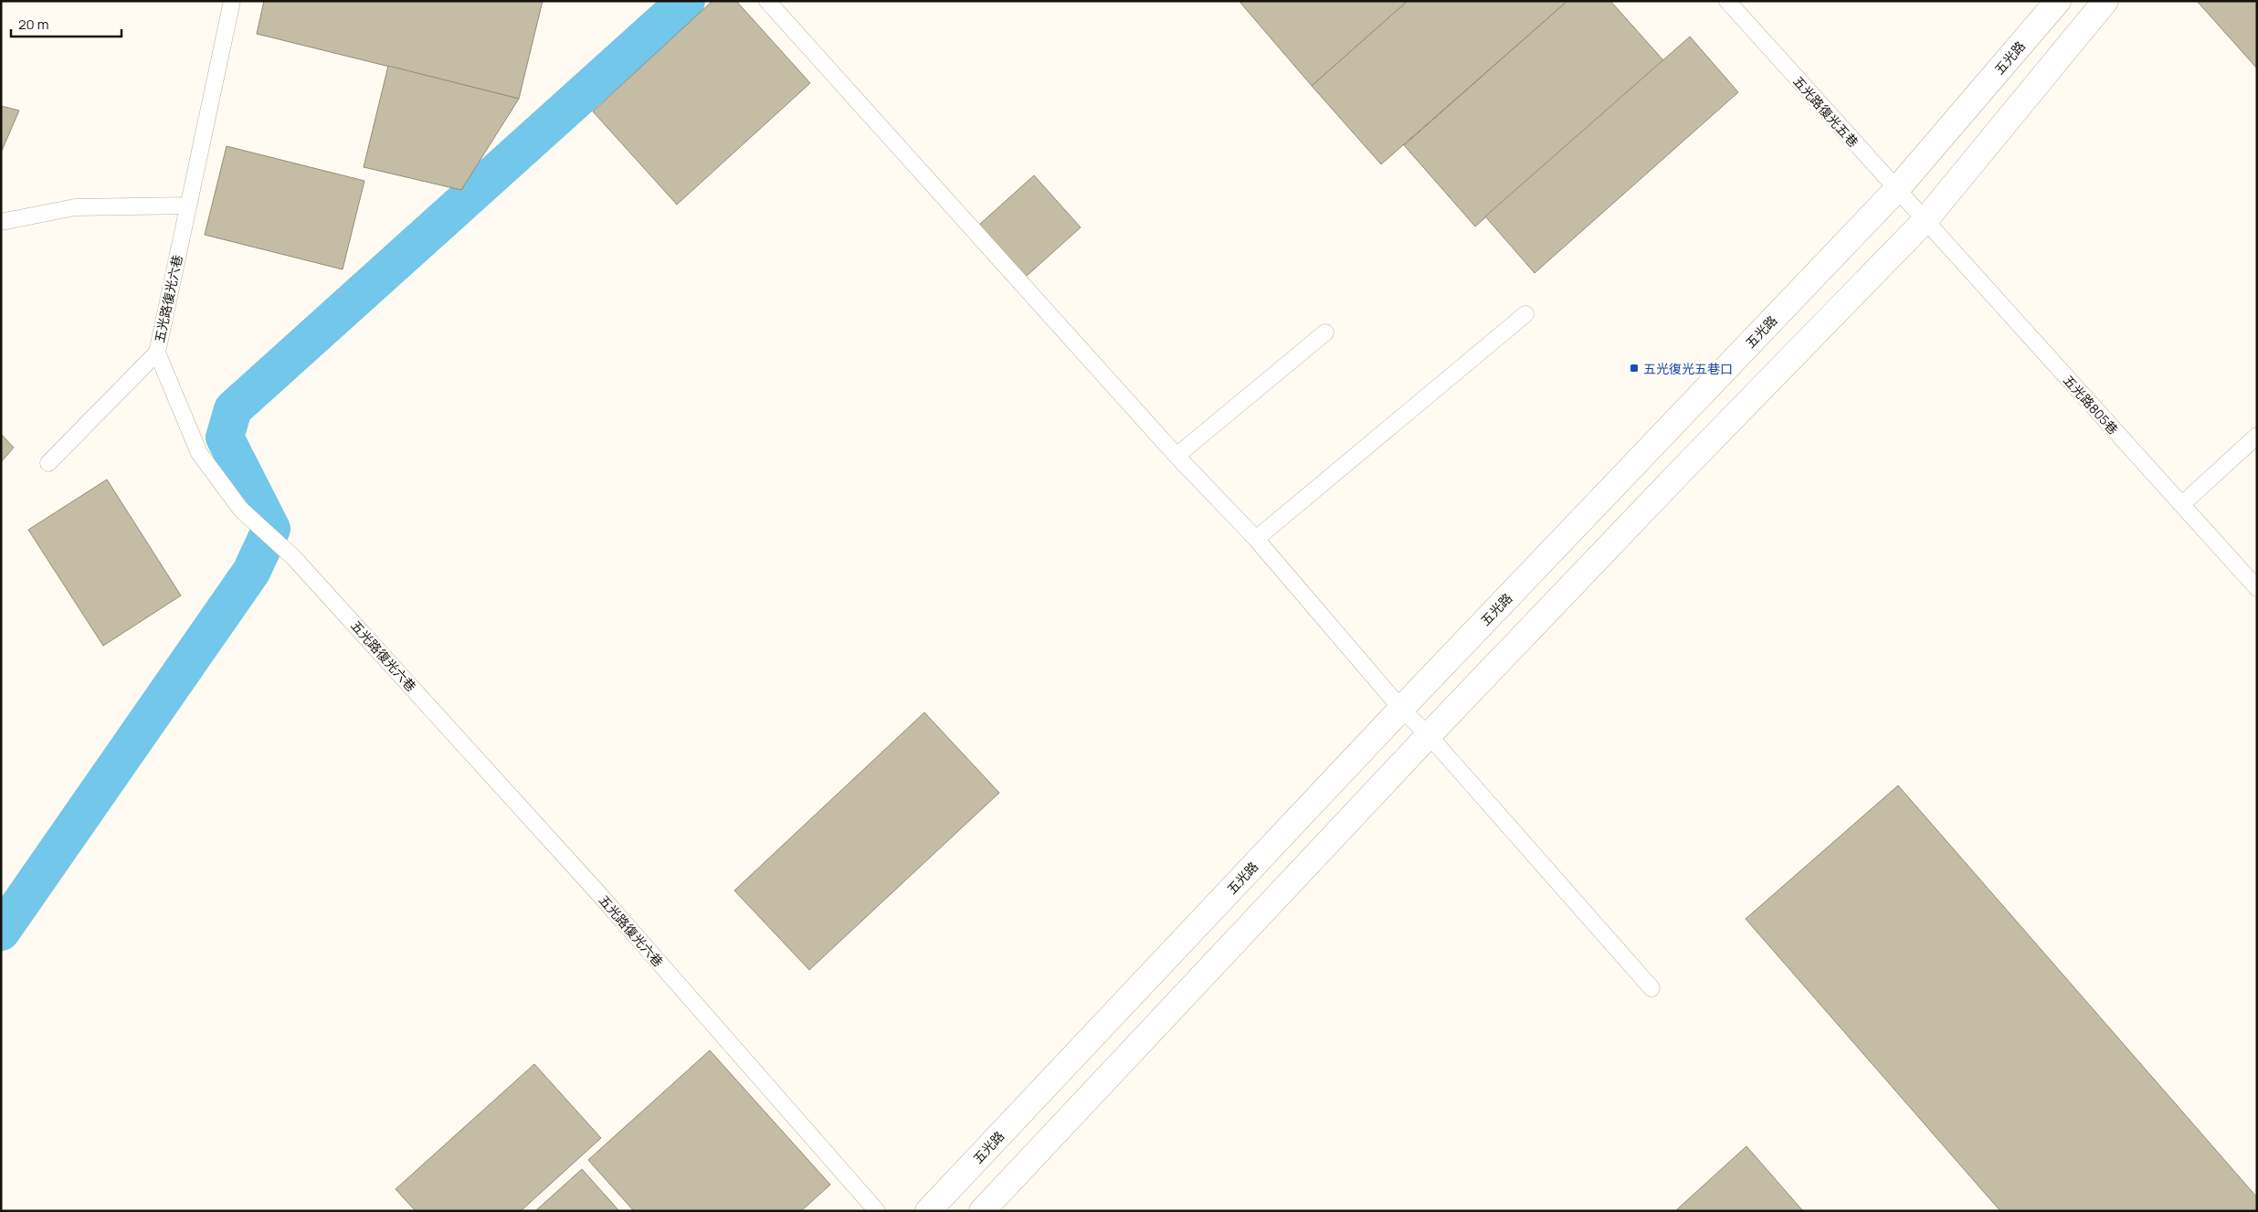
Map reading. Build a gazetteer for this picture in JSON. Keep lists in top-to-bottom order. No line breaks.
{"streets":{"main road":["五光路"],"lane":["五光路復光五巷","五光路復光六巷","五光路805巷"]},"crossings":[["五光路","五光路復光五巷"],["五光路復光五巷","五光路805巷"]],"places":{"transit":["五光復光五巷口"]},"scale_bar":"20 m"}
